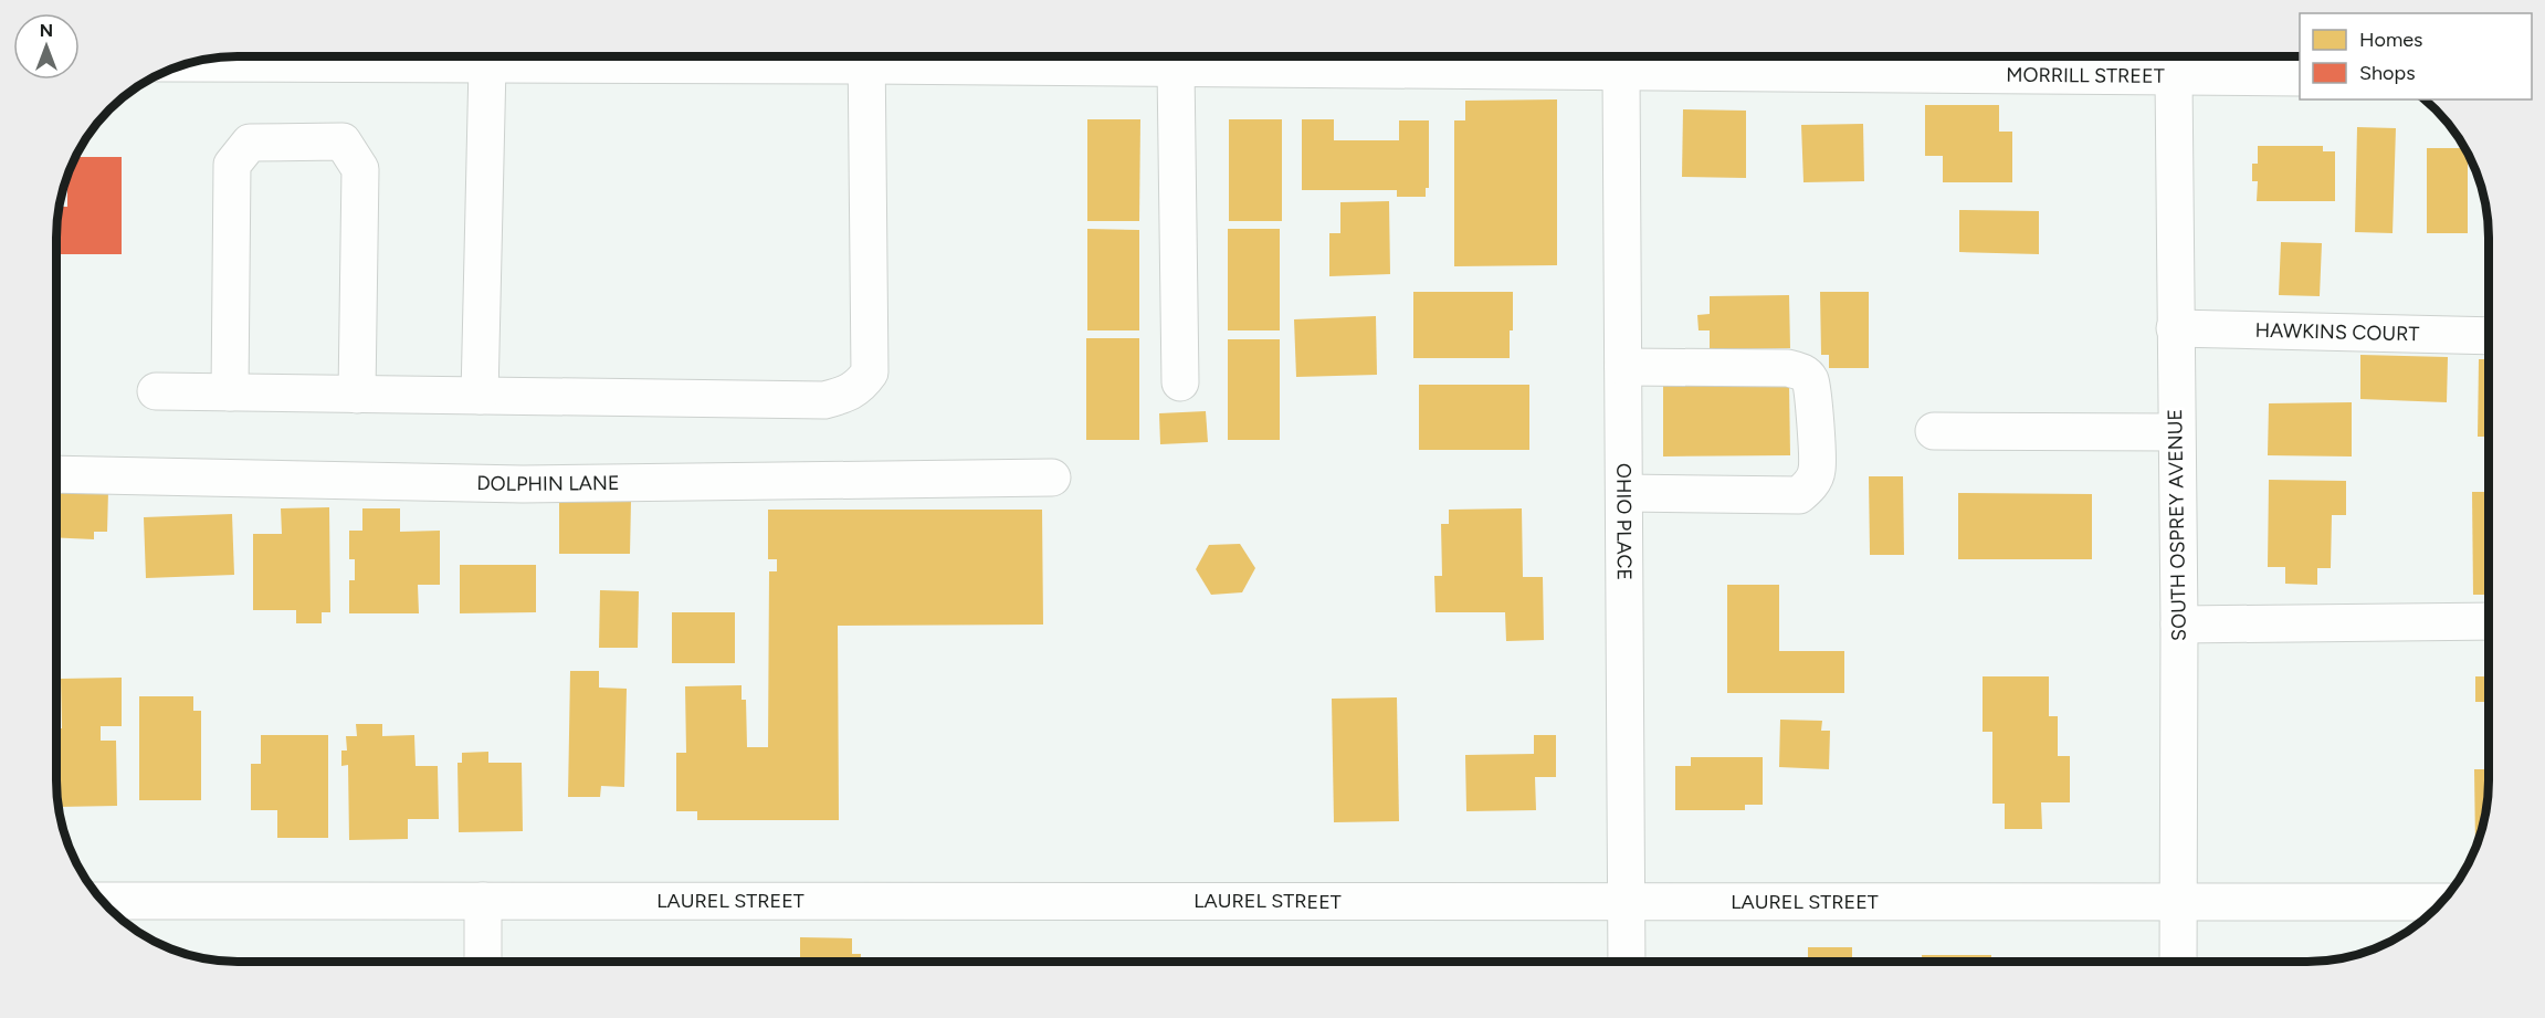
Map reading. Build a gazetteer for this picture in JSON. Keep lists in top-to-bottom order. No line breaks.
{"streets":{"street":["MORRILL STREET","HAWKINS COURT","DOLPHIN LANE","OHIO PLACE","SOUTH OSPREY AVENUE","LAUREL STREET"]},"crossings":[["MORRILL STREET","OHIO PLACE"],["MORRILL STREET","SOUTH OSPREY AVENUE"],["HAWKINS COURT","SOUTH OSPREY AVENUE"],["OHIO PLACE","LAUREL STREET"],["SOUTH OSPREY AVENUE","LAUREL STREET"]],"legend":["Homes","Shops"],"north":"top"}
